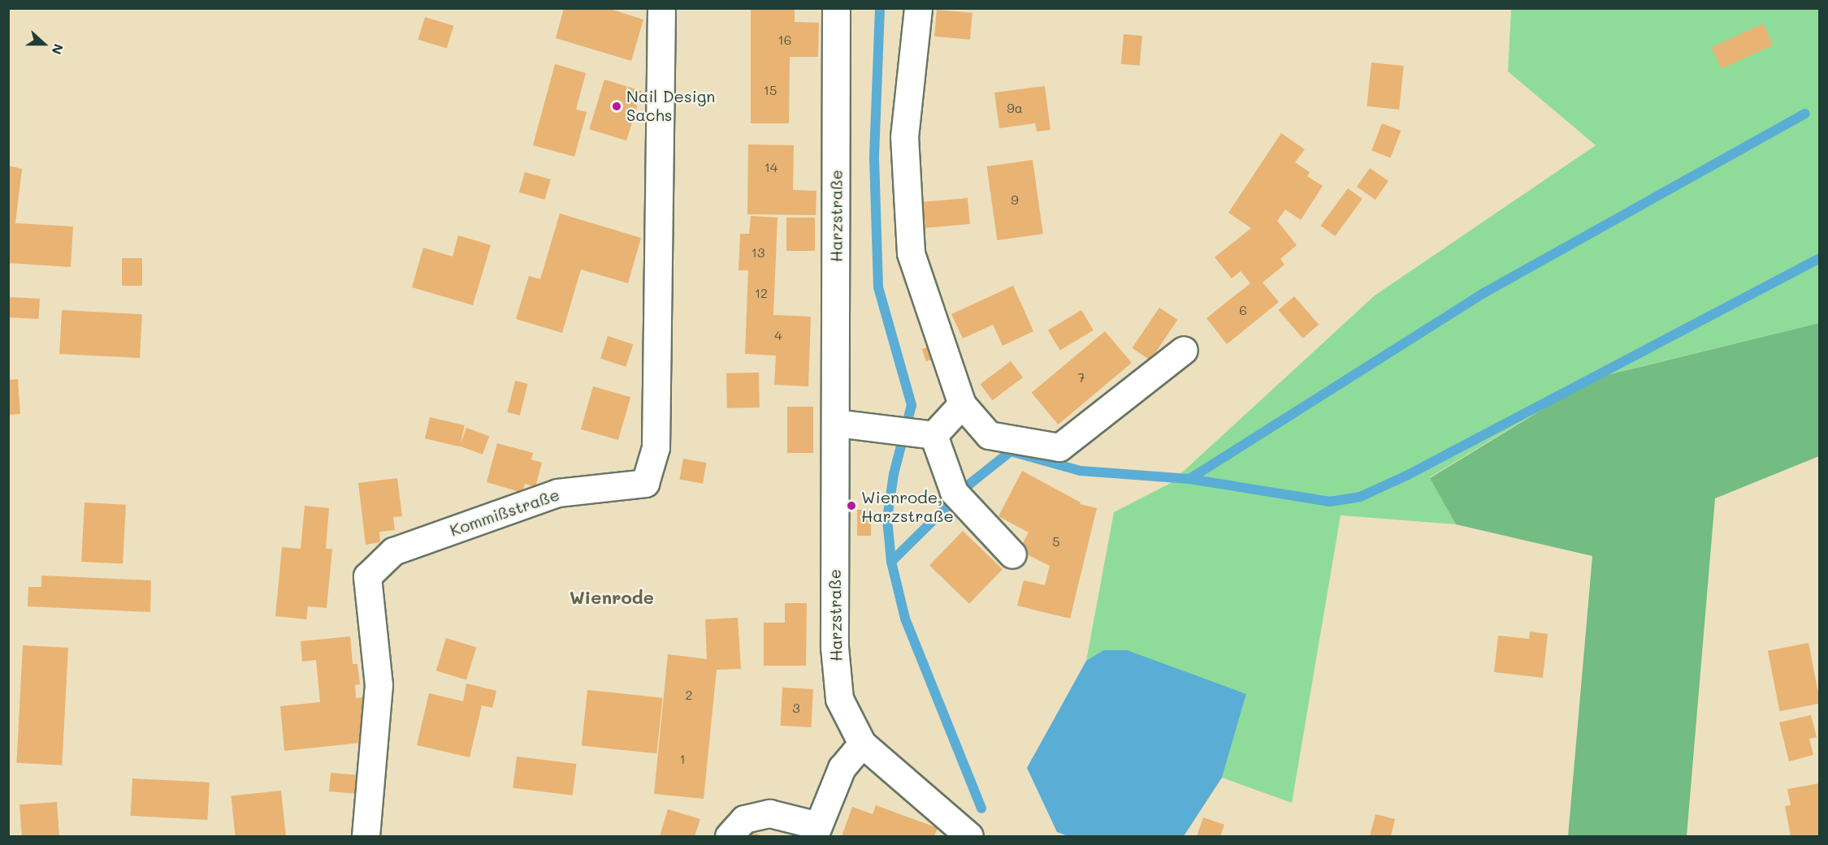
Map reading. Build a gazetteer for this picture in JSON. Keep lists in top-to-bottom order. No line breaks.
{"streets":{"street":["Harzstraße","Kommißstraße"]},"districts":["Wienrode"],"places":["Nail Design Sachs","Wienrode, Harzstraße"],"house_numbers":["16","15","9a","14","9","13","12","6","4","7","5","2","3","1"],"north":"right"}
